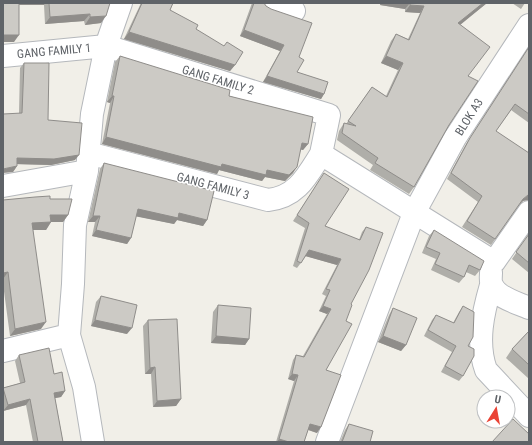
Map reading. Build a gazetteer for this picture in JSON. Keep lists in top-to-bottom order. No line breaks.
{"streets":{"street":["GANG FAMILY 1","GANG FAMILY 2","BLOK A3","GANG FAMILY 3"]},"crossings":[["GANG FAMILY 1","GANG FAMILY 2"],["GANG FAMILY 2","GANG FAMILY 3"]],"north":"top"}
